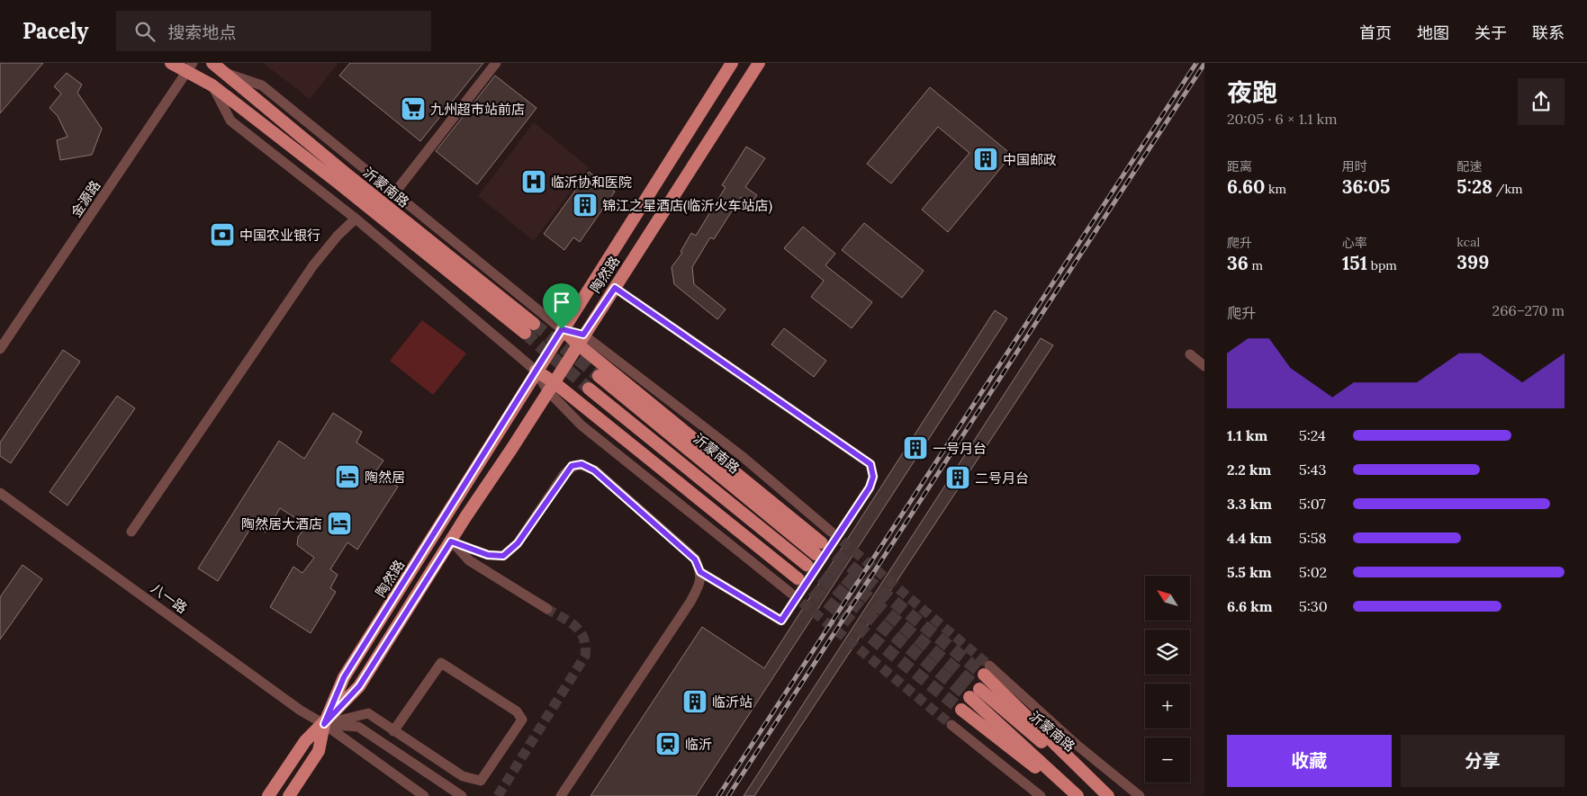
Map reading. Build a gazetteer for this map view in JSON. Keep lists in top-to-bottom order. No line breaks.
{"streets":{"main road":["沂蒙南路","陶然路"],"street":["金源路","八一路"]},"crossings":[["沂蒙南路","金源路"],["沂蒙南路","陶然路"],["陶然路","八一路"]],"places":{"supermarket":["九州超市站前店"],"building":["中国邮政","锦江之星酒店(临沂火车站店)","一号月台","二号月台","临沂站"],"hospital":["临沂协和医院"],"bank":["中国农业银行"],"hotel":["陶然居","陶然居大酒店"],"station":["临沂"]},"north":"top left","page":{"header":"Pacely","search":"搜索地点","nav":["首页","地图","关于","联系"],"heading":["夜跑","20:05 · 6 × 1.1 km"],"stats":[["距离","6.60 km"],["用时","36:05"],["配速","5:28 /km"],["爬升","36 m"],["心率","151 bpm"],["kcal","399"]],"chart":["爬升","266–270 m"],"list":[{"name":"1.1 km","note":"5:24"},{"name":"2.2 km","note":"5:43"},{"name":"3.3 km","note":"5:07"},{"name":"4.4 km","note":"5:58"},{"name":"5.5 km","note":"5:02"},{"name":"6.6 km","note":"5:30"}],"map_buttons":["+","−"],"buttons":["收藏","分享"]}}
